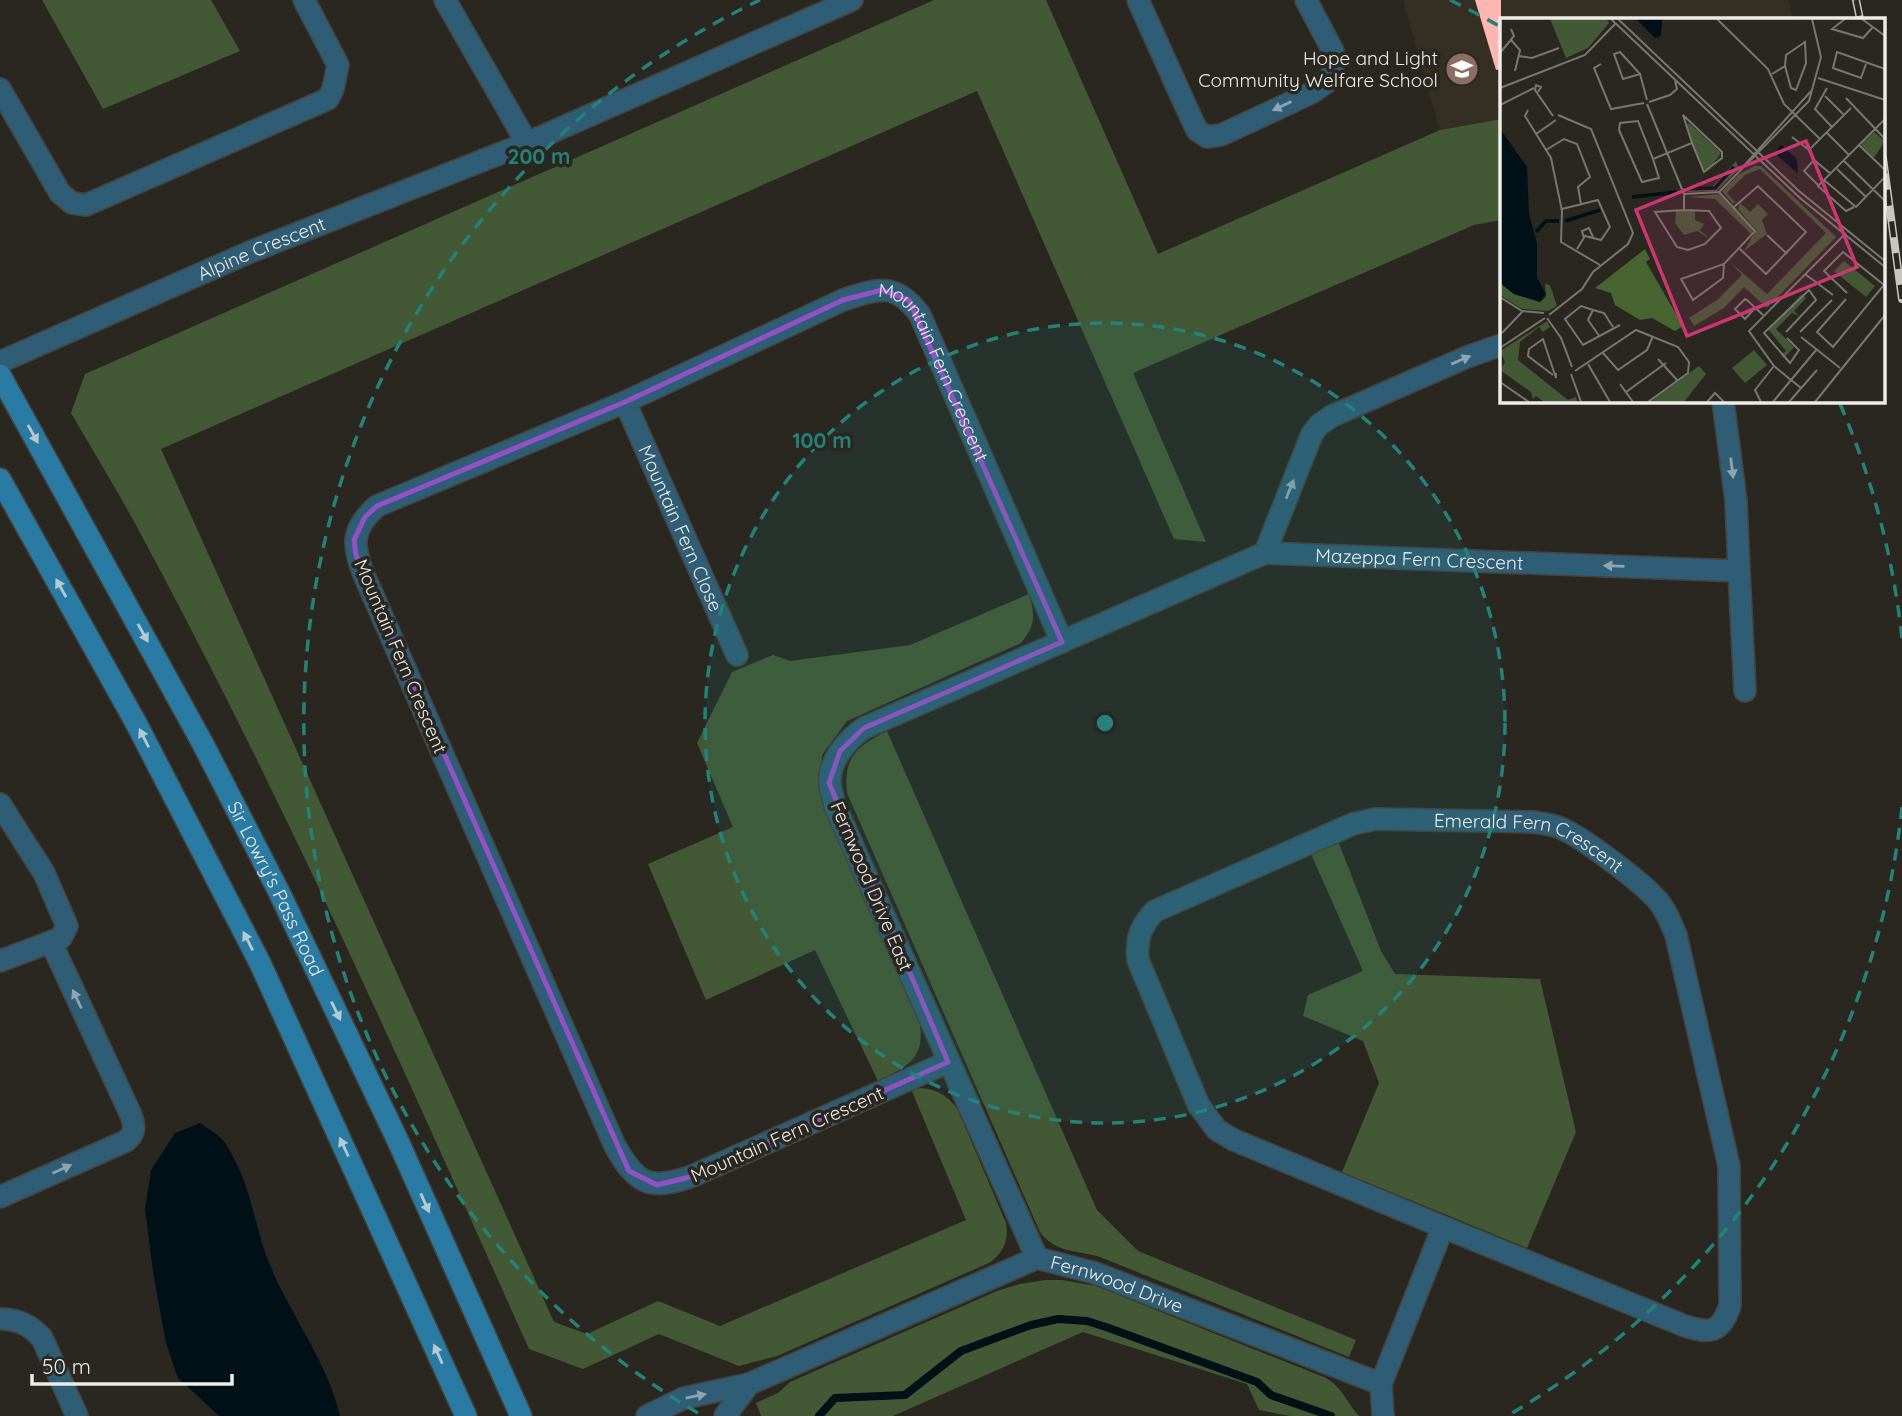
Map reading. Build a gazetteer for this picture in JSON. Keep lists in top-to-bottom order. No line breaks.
{"streets":{"main road":["Sir Lowry's Pass Road"],"street":["Alpine Crescent","Mountain Fern Crescent","Mountain Fern Close","Mazeppa Fern Crescent","Emerald Fern Crescent","Fernwood Drive East","Fernwood Drive"]},"crossings":[["Mountain Fern Crescent","Mountain Fern Close"],["Mountain Fern Crescent","Fernwood Drive East"],["Mazeppa Fern Crescent","Fernwood Drive East"],["Fernwood Drive East","Fernwood Drive"]],"one_way":["Mazeppa Fern Crescent"],"places":{"school or university":["Hope and Light Community Welfare School"]},"scale_bar":"50 m","rings":["200 m","100 m"]}
